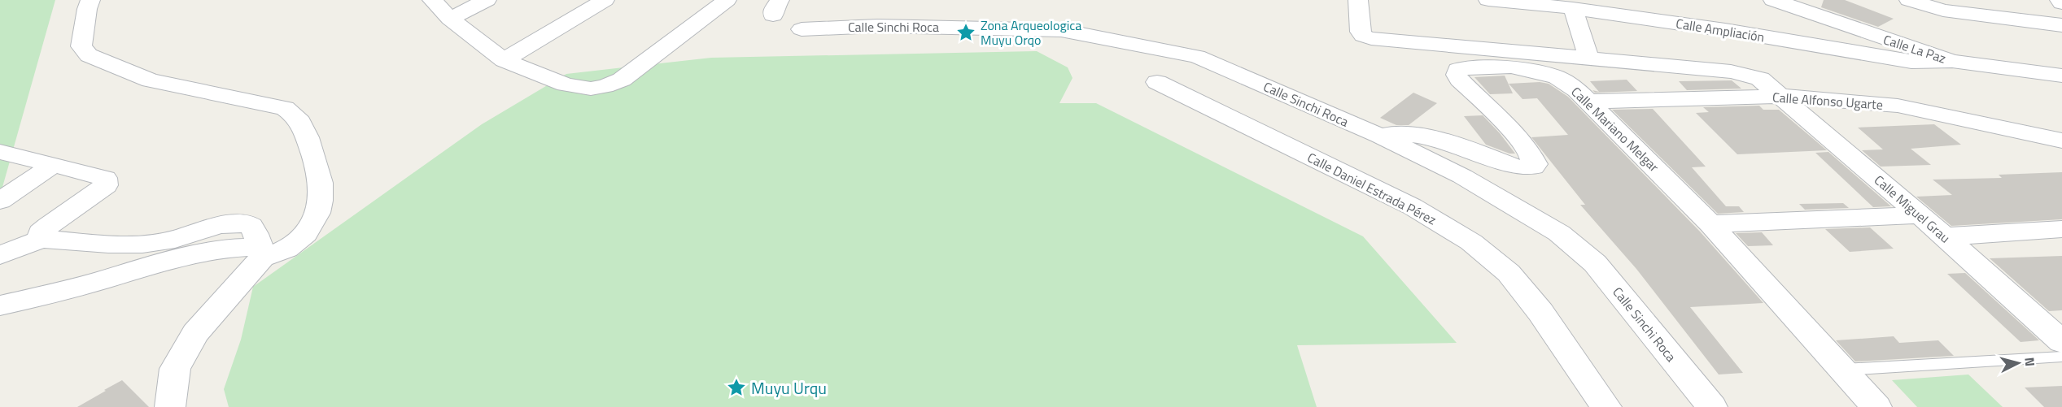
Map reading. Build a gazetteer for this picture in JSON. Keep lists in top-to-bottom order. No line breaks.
{"streets":{"street":["Calle Sinchi Roca","Calle Ampliación","Calle La Paz","Calle Alfonso Ugarte","Calle Mariano Melgar","Calle Daniel Estrada Pérez","Calle Miguel Grau"]},"crossings":[["Calle Sinchi Roca","Calle Mariano Melgar"],["Calle Ampliación","Calle La Paz"],["Calle Alfonso Ugarte","Calle Mariano Melgar"],["Calle Alfonso Ugarte","Calle Miguel Grau"]],"places":{"place":["Zona Arqueologica Muyu Orqo","Muyu Urqu"]},"north":"right"}
